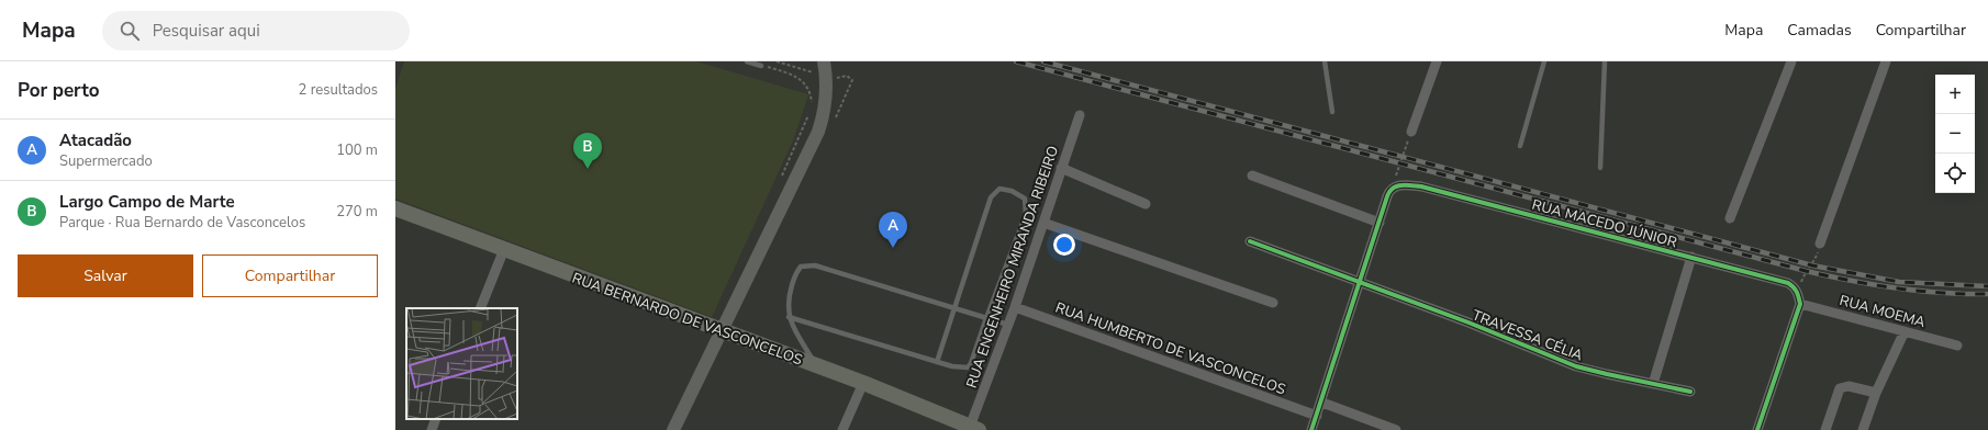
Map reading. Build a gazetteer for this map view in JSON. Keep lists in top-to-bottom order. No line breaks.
{"streets":{"main road":["RUA BERNARDO DE VASCONCELOS"],"street":["RUA MACEDO JÚNIOR","RUA ENGENHEIRO MIRANDA RIBEIRO","RUA MOEMA","TRAVESSA CÉLIA","RUA HUMBERTO DE VASCONCELOS"]},"crossings":[["RUA ENGENHEIRO MIRANDA RIBEIRO","RUA BERNARDO DE VASCONCELOS"],["RUA ENGENHEIRO MIRANDA RIBEIRO","RUA HUMBERTO DE VASCONCELOS"]],"page":{"header":"Mapa","search":"Pesquisar aqui","nav":["Mapa","Camadas","Compartilhar"],"heading":["Por perto","2 resultados"],"map_buttons":["+","−"],"list":[{"mark":"A","name":"Atacadão","note":"Supermercado","value":"100 m"},{"mark":"B","name":"Largo Campo de Marte","note":"Parque · Rua Bernardo de Vasconcelos","value":"270 m"}],"pins":["B","A"],"buttons":["Salvar","Compartilhar"]}}
